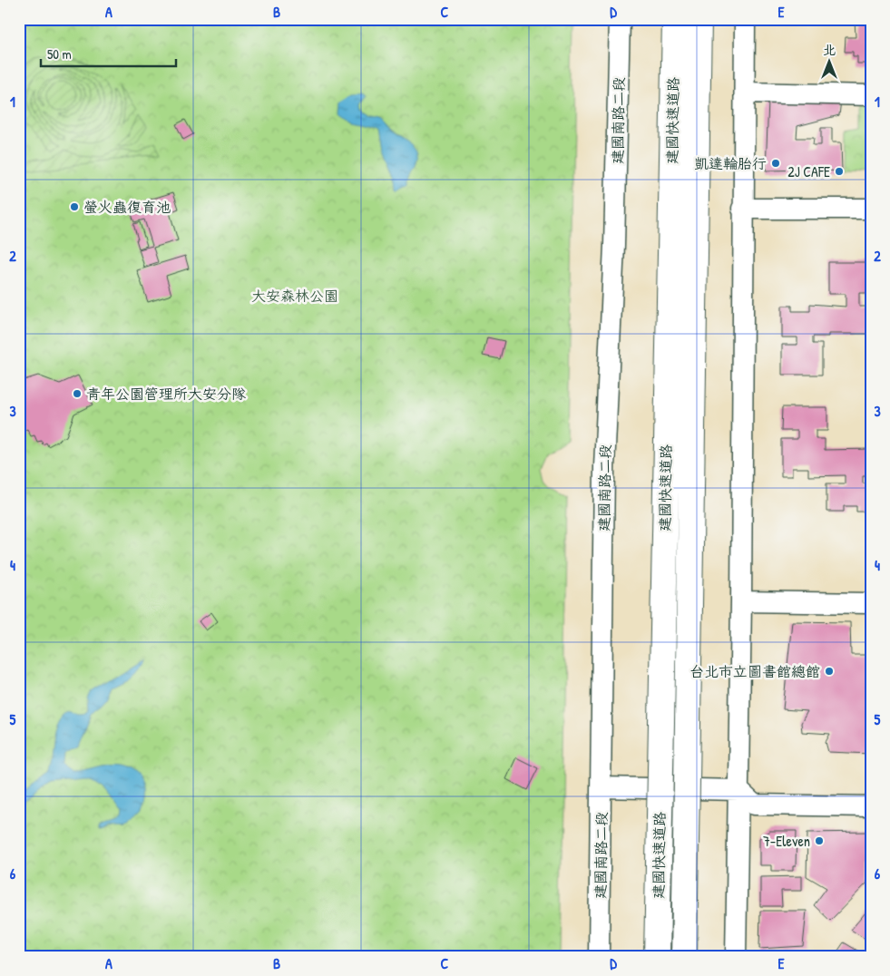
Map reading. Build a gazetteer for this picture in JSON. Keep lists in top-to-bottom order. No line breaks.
{"streets":{"highway":["建國快速道路"],"street":["建國南路二段"]},"parks":["大安森林公園"],"places":["凱達輪胎行","2J CAFE","螢火蟲復育池","青年公園管理所大安分隊","台北市立圖書館總館","7-Eleven"],"scale_bar":"50 m","north":"top","grid":{"columns":["A","B","C","D","E"],"rows":["1","2","3","4","5","6"]}}
